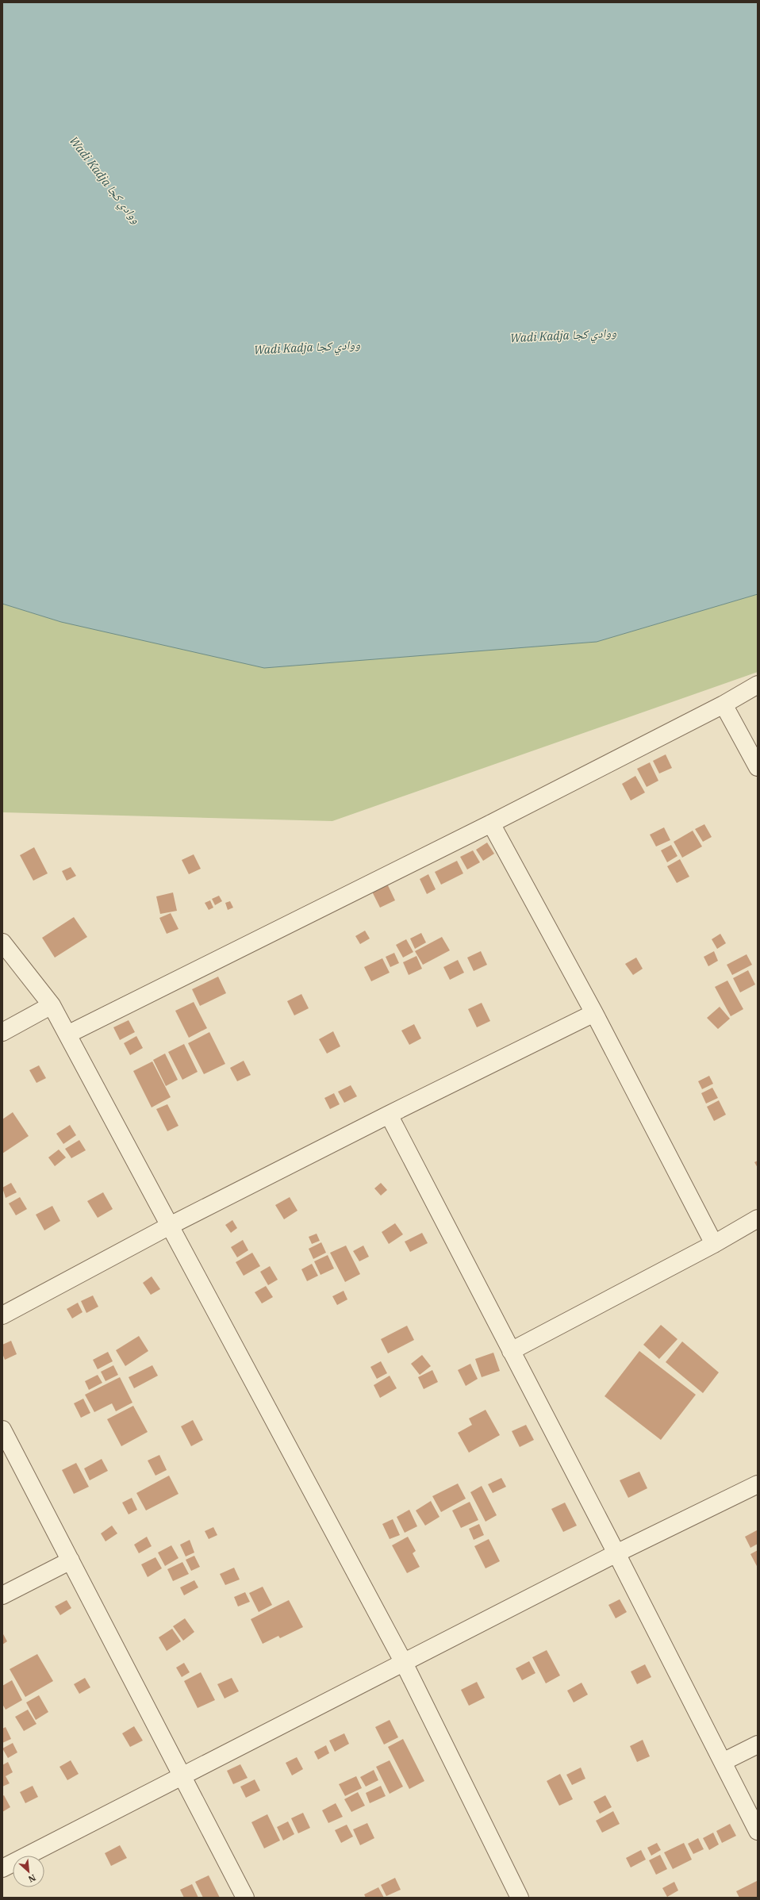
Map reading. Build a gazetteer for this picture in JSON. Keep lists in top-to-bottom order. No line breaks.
{"water":["Wadi Kadja ووادي كجا"],"north":"bottom right"}
